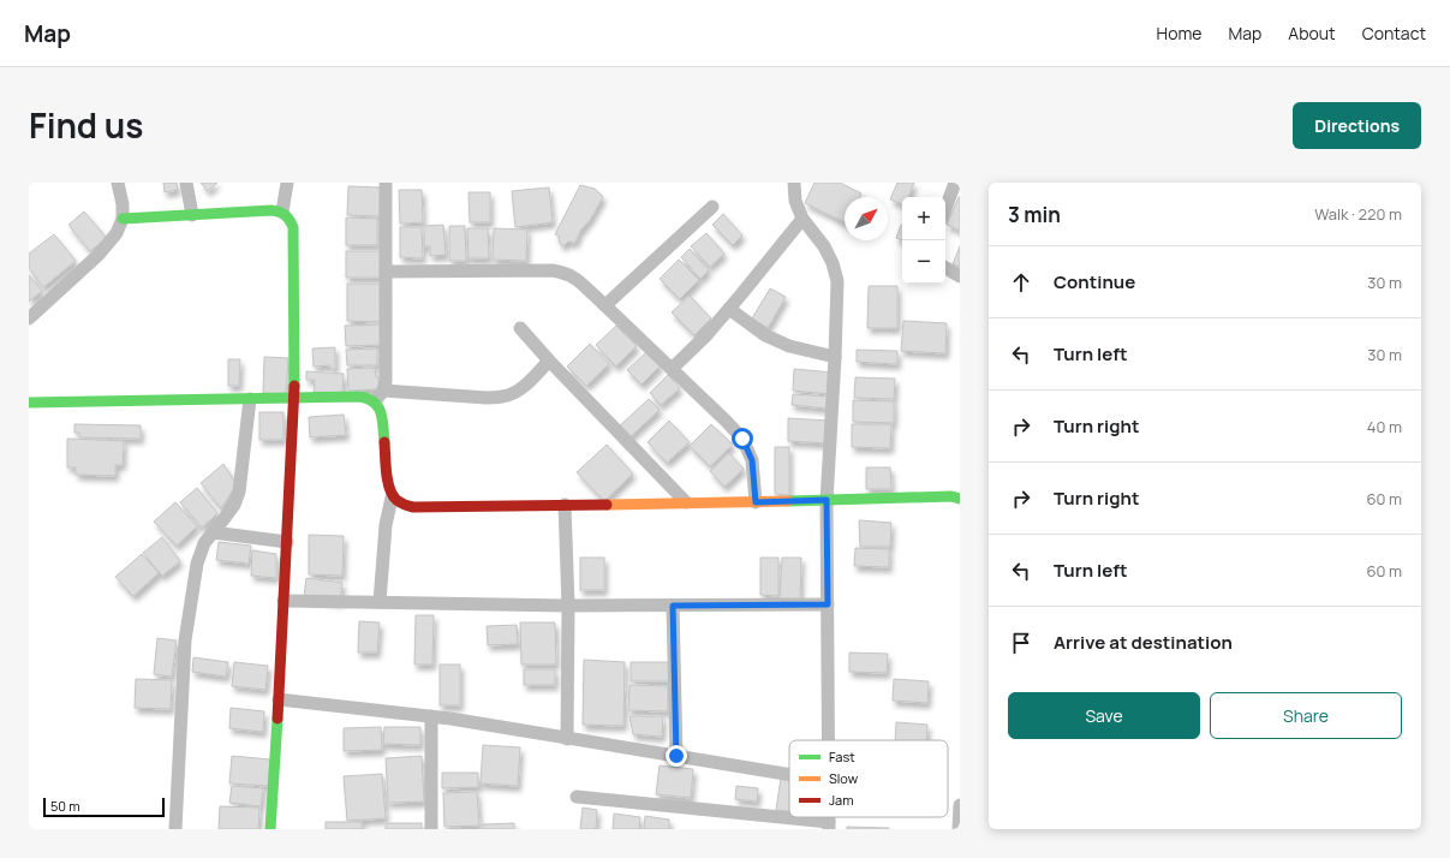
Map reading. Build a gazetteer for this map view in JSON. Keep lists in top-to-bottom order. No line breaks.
{"legend":["Fast","Slow","Jam"],"scale_bar":"50 m","north":"top right","page":{"header":"Map","nav":["Home","Map","About","Contact"],"title":"Find us","buttons":["Directions",["Save","Share"]],"heading":["3 min","Walk · 220 m"],"map_buttons":["+","−"],"list":[["Continue","30 m"],["Turn left","30 m"],["Turn right","40 m"],["Turn right","60 m"],["Turn left","60 m"],"Arrive at destination"],"scale":"50 m"}}
